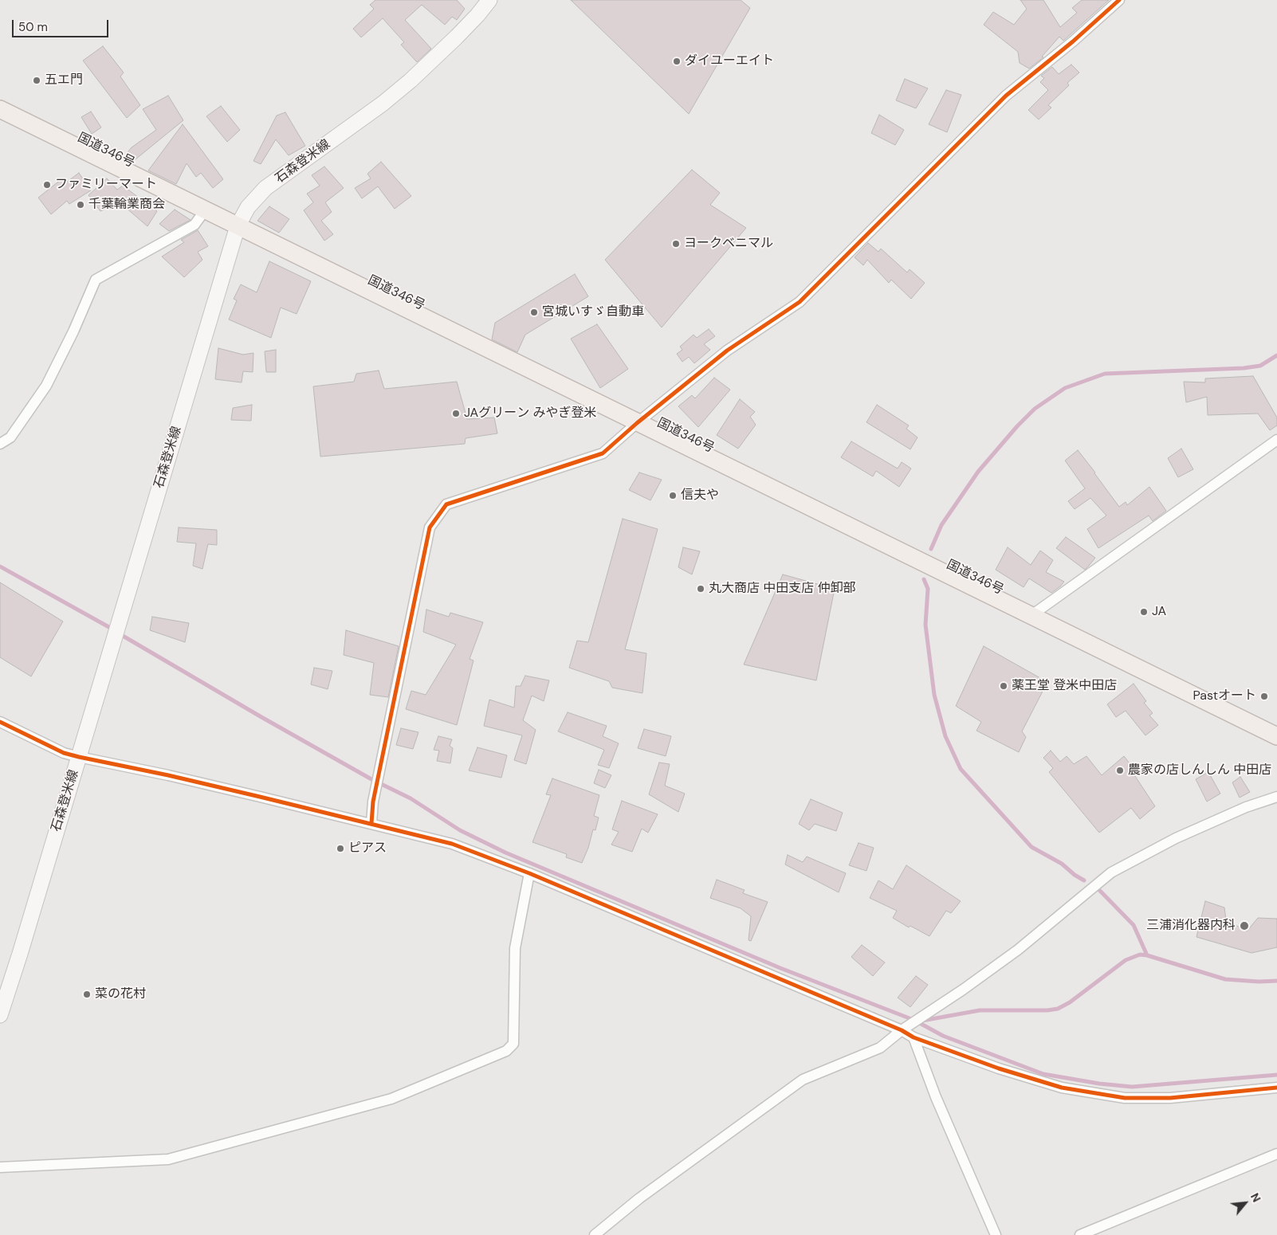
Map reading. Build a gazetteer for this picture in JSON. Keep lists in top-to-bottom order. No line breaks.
{"streets":{"highway":["国道346号"],"main road":["石森登米線"]},"crossings":[["国道346号","石森登米線"]],"places":["ダイユーエイト","五エ門","ファミリーマート","千葉輪業商会","ヨークベニマル","宮城いすゞ自動車","JAグリーン みやぎ登米","信夫や","丸大商店 中田支店 仲卸部","JA","薬王堂 登米中田店","Pastオート","農家の店しんしん 中田店","ピアス","三浦消化器内科","菜の花村"],"scale_bar":"50 m","north":"top right"}
